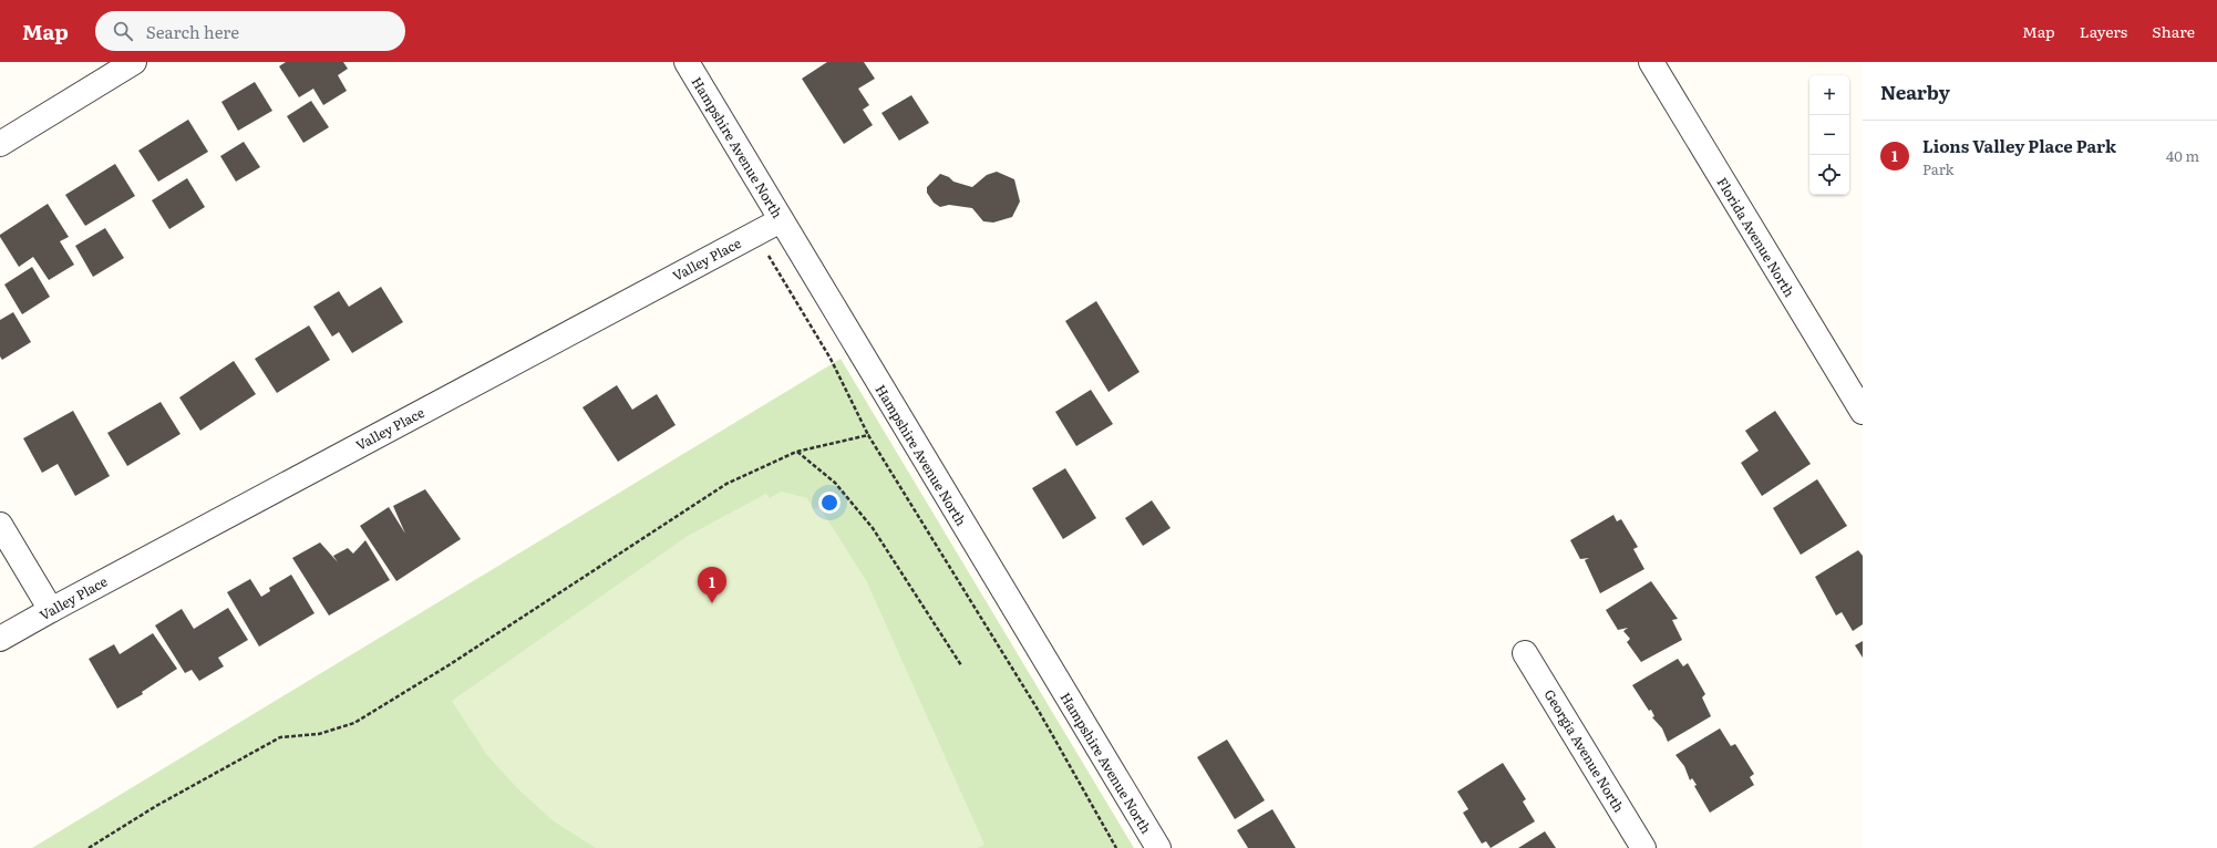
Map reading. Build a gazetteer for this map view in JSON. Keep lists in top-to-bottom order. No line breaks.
{"streets":{"street":["Hampshire Avenue North","Florida Avenue North","Valley Place","Georgia Avenue North"]},"crossings":[["Hampshire Avenue North","Valley Place"]],"page":{"header":"Map","search":"Search here","nav":["Map","Layers","Share"],"heading":"Nearby","map_buttons":["+","−"],"list":[{"mark":"1","name":"Lions Valley Place Park","note":"Park","value":"40 m"}],"pins":"1"}}
